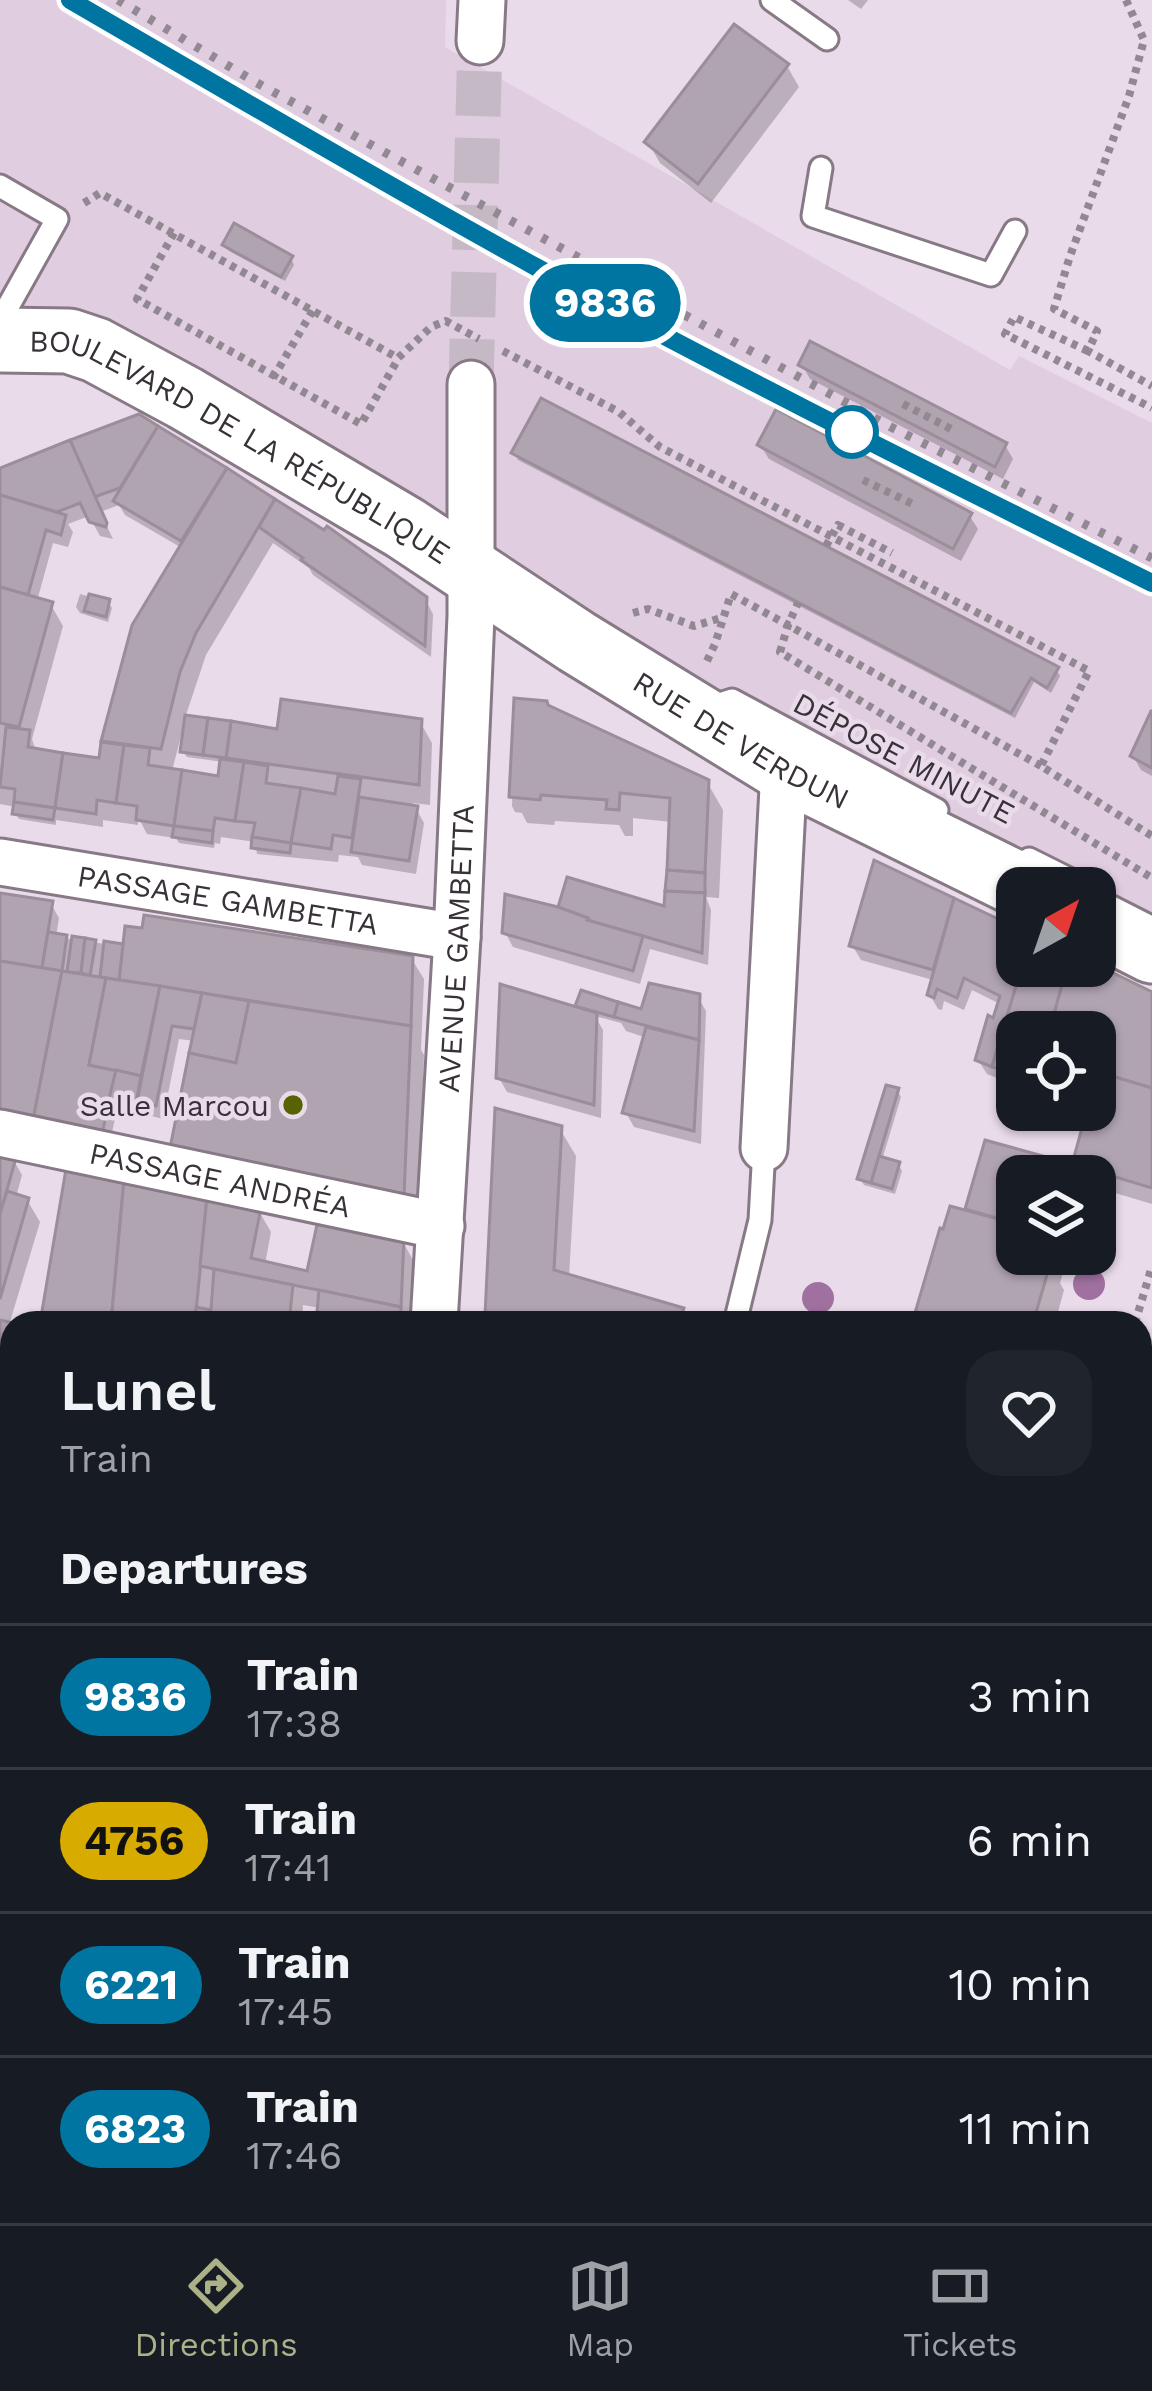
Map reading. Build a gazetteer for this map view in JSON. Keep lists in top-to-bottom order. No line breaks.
{"streets":{"main road":["BOULEVARD DE LA RÉPUBLIQUE","RUE DE VERDUN"],"street":["PASSAGE GAMBETTA","AVENUE GAMBETTA","PASSAGE ANDRÉA"],"lane":["DÉPOSE MINUTE"]},"crossings":[["BOULEVARD DE LA RÉPUBLIQUE","RUE DE VERDUN"],["BOULEVARD DE LA RÉPUBLIQUE","AVENUE GAMBETTA"],["RUE DE VERDUN","DÉPOSE MINUTE"],["RUE DE VERDUN","AVENUE GAMBETTA"],["PASSAGE GAMBETTA","AVENUE GAMBETTA"],["AVENUE GAMBETTA","PASSAGE ANDRÉA"]],"places":["Salle Marcou"],"north":"top right","page":{"on_map":"9836","heading":[["Lunel","Train"],"Departures"],"list":[{"mark":"9836","name":"Train","note":"17:38","value":"3 min"},{"mark":"4756","name":"Train","note":"17:41","value":"6 min"},{"mark":"6221","name":"Train","note":"17:45","value":"10 min"},{"mark":"6823","name":"Train","note":"17:46","value":"11 min"}],"tabs":["Directions","Map","Tickets"]}}
